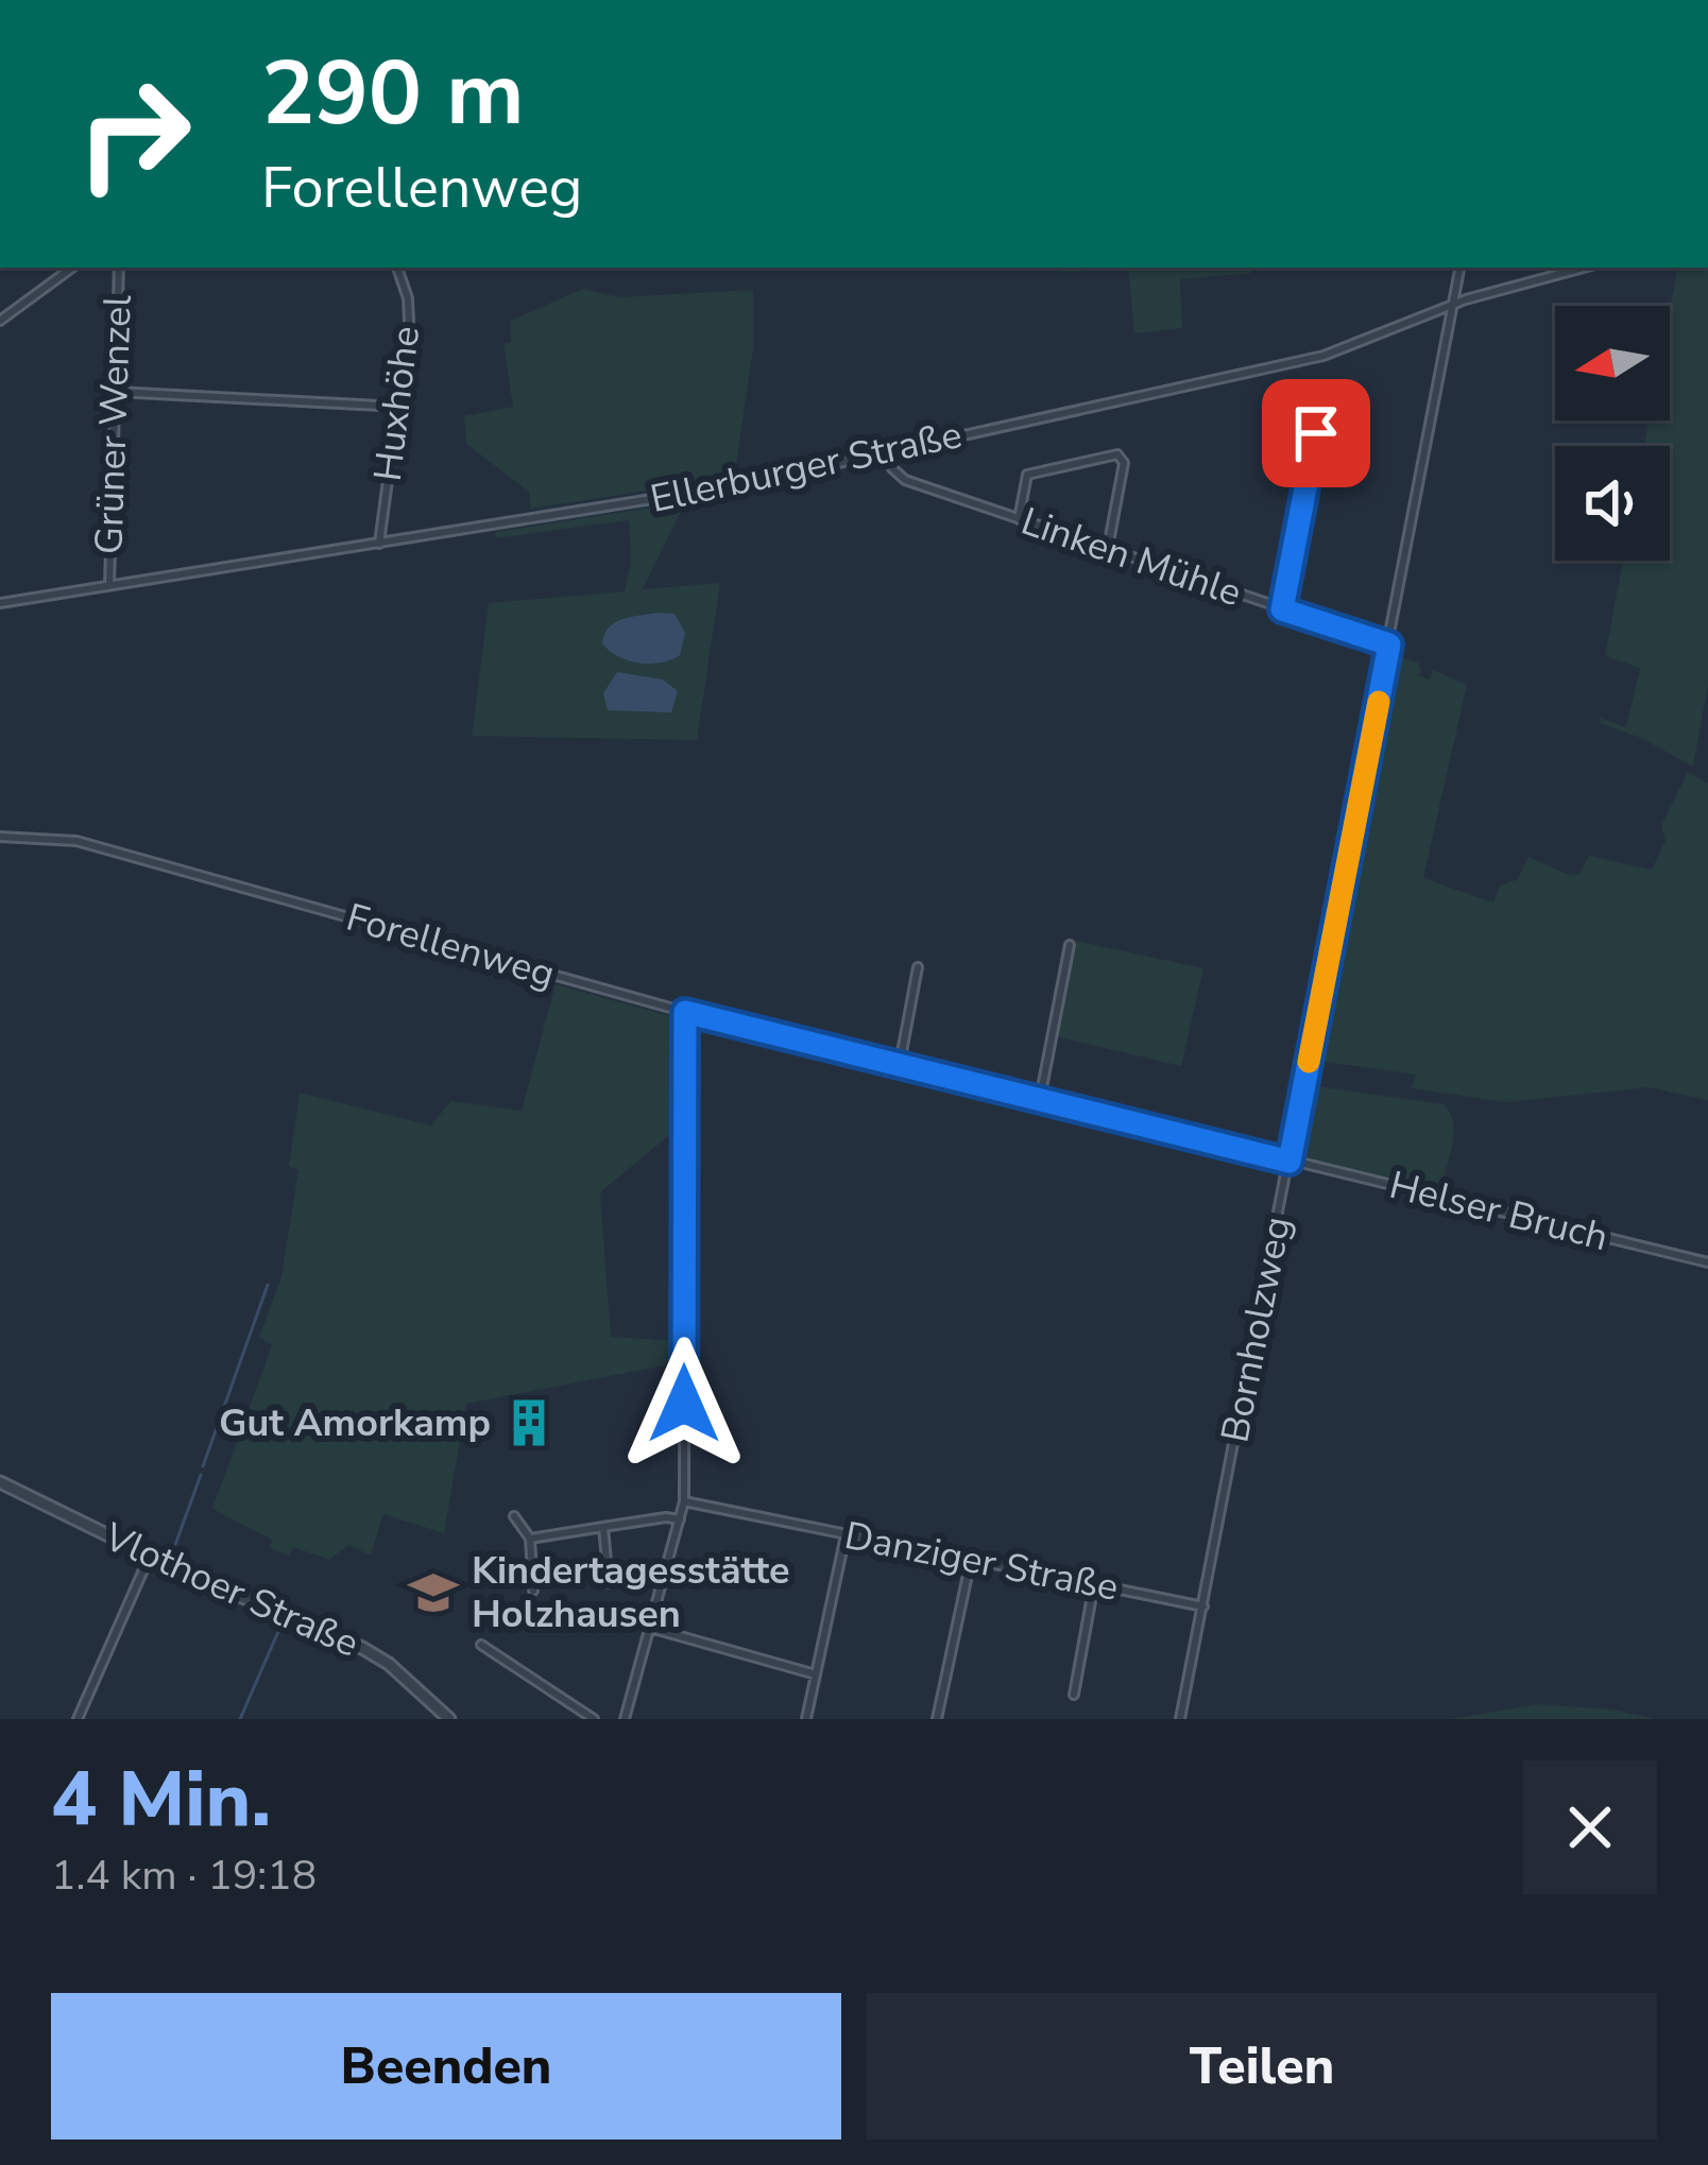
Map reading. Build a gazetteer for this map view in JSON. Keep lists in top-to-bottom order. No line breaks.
{"streets":{"street":["Huxhöhe","Grüner Wenzel","Ellerburger Straße","Linken Mühle","Forellenweg","Helser Bruch","Bornholzweg","Danziger Straße","Vlothoer Straße"]},"crossings":[["Huxhöhe","Ellerburger Straße"],["Grüner Wenzel","Ellerburger Straße"],["Ellerburger Straße","Linken Mühle"],["Ellerburger Straße","Bornholzweg"],["Linken Mühle","Bornholzweg"],["Forellenweg","Helser Bruch"],["Forellenweg","Bornholzweg"],["Helser Bruch","Bornholzweg"],["Bornholzweg","Danziger Straße"]],"places":{"building":["Gut Amorkamp"],"school or university":["Kindertagesstätte Holzhausen"]},"north":"left","page":{"turn":["290 m","Forellenweg"],"heading":["4 Min.","1.4 km · 19:18"],"buttons":["Beenden","Teilen"]}}
